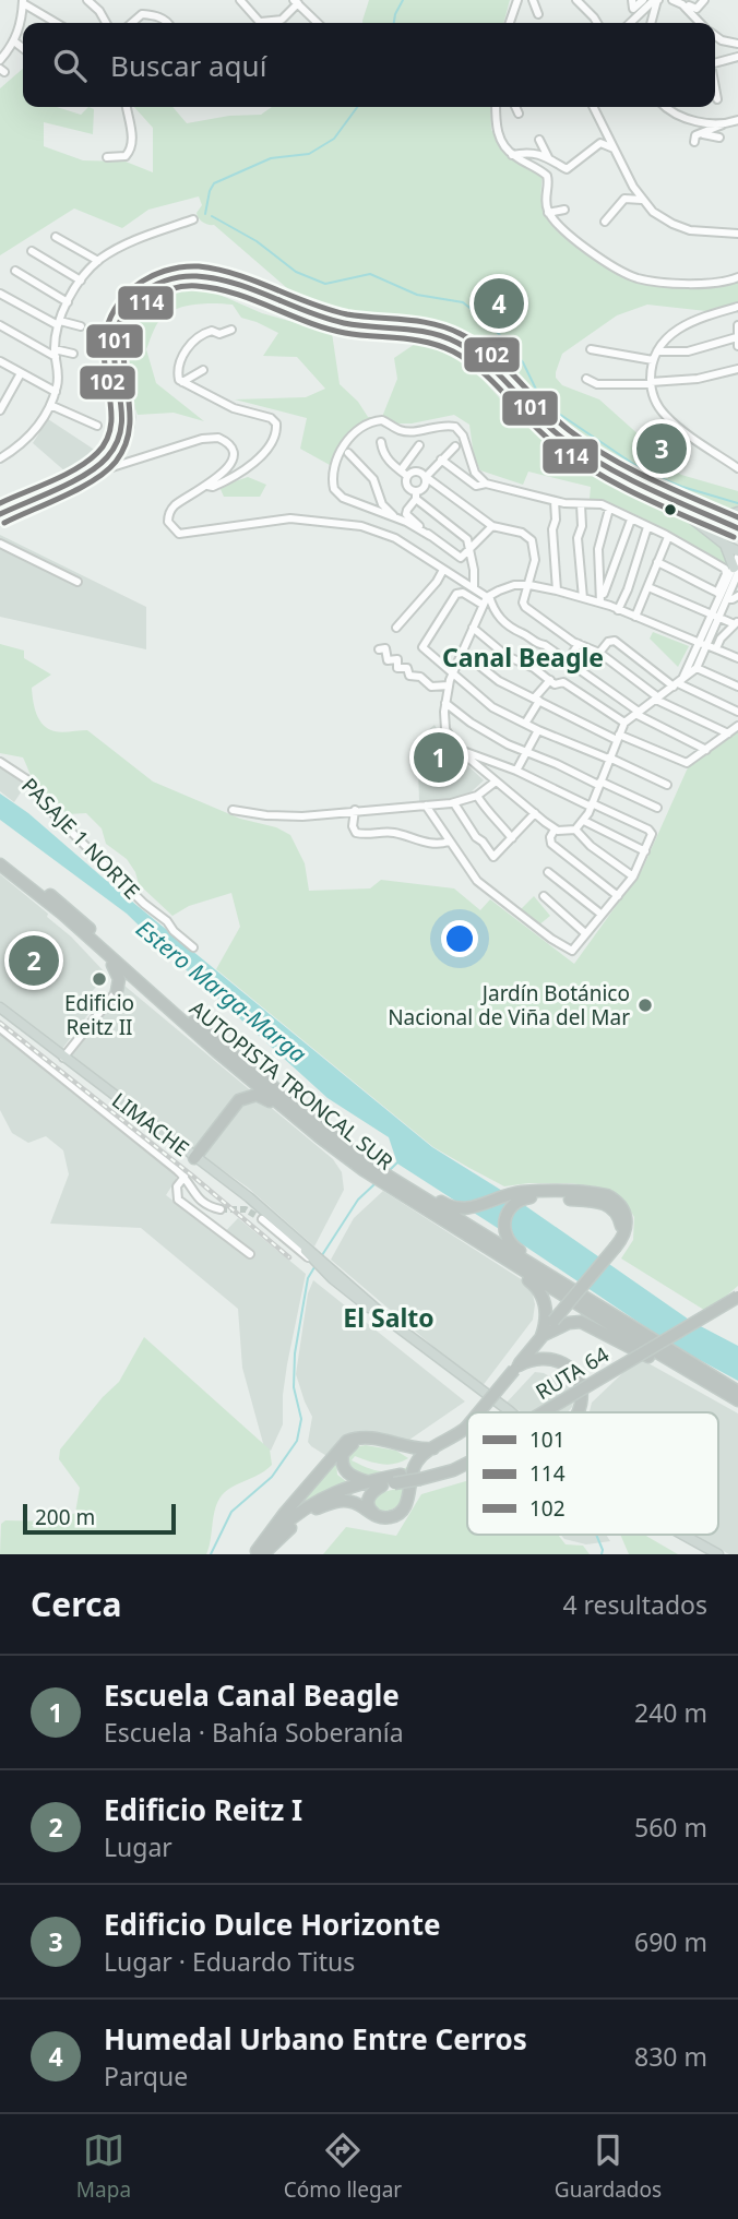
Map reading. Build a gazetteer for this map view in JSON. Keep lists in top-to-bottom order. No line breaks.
{"streets":{"highway":["AUTOPISTA TRONCAL SUR","RUTA 64"],"main road":["LIMACHE"],"street":["PASAJE 1 NORTE"]},"districts":["Canal Beagle","El Salto"],"water":["Estero Marga-Marga"],"places":["Edificio Reitz II","Jardín Botánico Nacional de Viña del Mar"],"lines":["transit line 102","transit line 101","transit line 114"],"legend":["101","114","102"],"scale_bar":"200 m","page":{"search":"Buscar aquí","pins":["4","3","1","2"],"scale":"200 m","heading":["Cerca","4 resultados"],"list":[{"mark":"1","name":"Escuela Canal Beagle","note":"Escuela · Bahía Soberanía","value":"240 m"},{"mark":"2","name":"Edificio Reitz I","note":"Lugar","value":"560 m"},{"mark":"3","name":"Edificio Dulce Horizonte","note":"Lugar · Eduardo Titus","value":"690 m"},{"mark":"4","name":"Humedal Urbano Entre Cerros","note":"Parque","value":"830 m"}],"nav":["Mapa","Cómo llegar","Guardados"]}}
